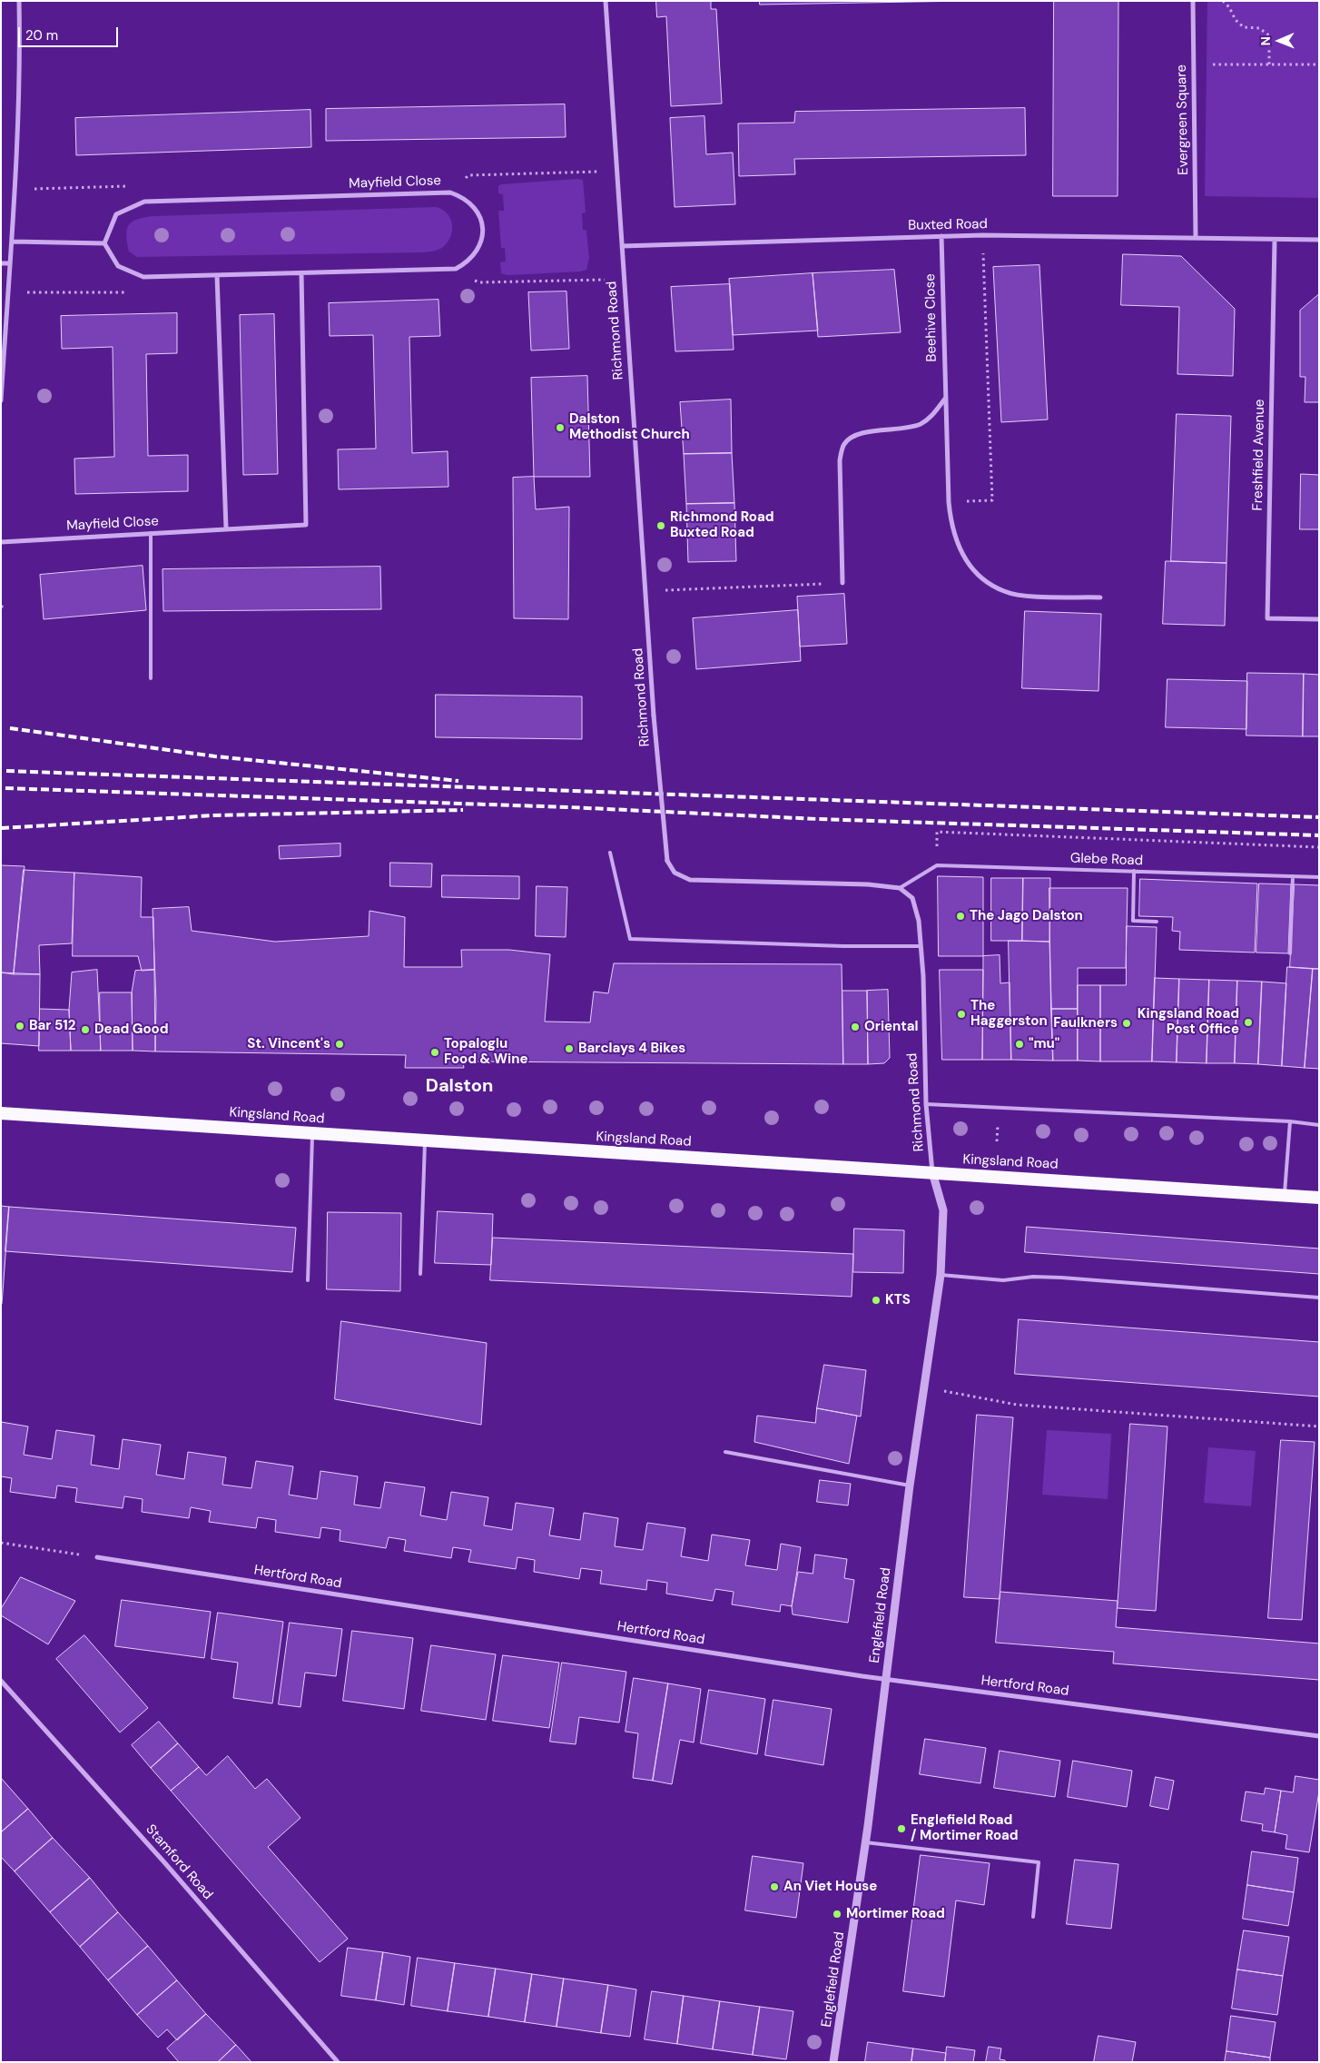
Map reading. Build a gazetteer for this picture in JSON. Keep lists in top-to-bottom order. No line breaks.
{"streets":{"highway":["Kingsland Road"],"street":["Evergreen Square","Mayfield Close","Buxted Road","Beehive Close","Richmond Road","Freshfield Avenue","Hertford Road","Englefield Road","Stamford Road"],"lane":["Glebe Road"]},"crossings":[["Evergreen Square","Buxted Road"],["Buxted Road","Beehive Close"],["Buxted Road","Richmond Road"],["Buxted Road","Freshfield Avenue"],["Richmond Road","Kingsland Road"],["Richmond Road","Englefield Road"],["Kingsland Road","Englefield Road"],["Hertford Road","Englefield Road"]],"districts":["Dalston"],"places":["Dalston Methodist Church","Richmond Road Buxted Road","The Jago Dalston","The Haggerston","Kingsland Road Post Office","Faulkners","Bar 512","Oriental","Dead Good","St. Vincent's","\"mu\"","Barclays 4 Bikes","Topaloglu Food & Wine","KTS","Englefield Road / Mortimer Road","An Viet House","Mortimer Road"],"scale_bar":"20 m","north":"left"}
